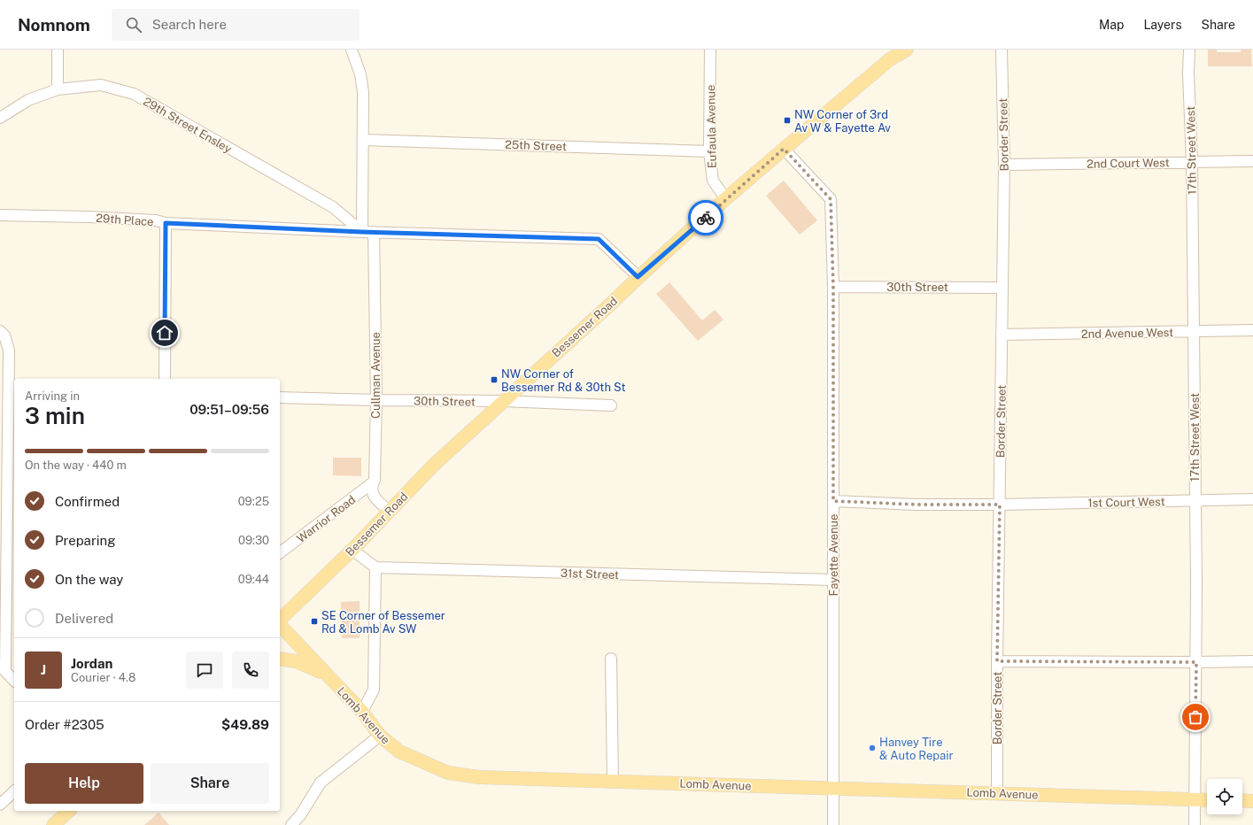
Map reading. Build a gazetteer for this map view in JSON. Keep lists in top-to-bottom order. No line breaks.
{"streets":{"main road":["Bessemer Road","Lomb Avenue"],"street":["29th Street Ensley","Eufaula Avenue","Border Street","25th Street","17th Street West","2nd Court West","29th Place","30th Street","2nd Avenue West","Cullman Avenue","1st Court West","Warrior Road","Fayette Avenue","31st Street"]},"crossings":[["29th Street Ensley","29th Place"],["Eufaula Avenue","25th Street"],["Eufaula Avenue","Bessemer Road"],["Border Street","2nd Court West"],["Border Street","30th Street"],["Border Street","2nd Avenue West"],["Border Street","1st Court West"],["Border Street","Lomb Avenue"],["17th Street West","2nd Court West"],["17th Street West","2nd Avenue West"],["17th Street West","1st Court West"],["17th Street West","Lomb Avenue"],["29th Place","Bessemer Road"],["29th Place","Cullman Avenue"],["30th Street","Bessemer Road"],["30th Street","Cullman Avenue"],["30th Street","Fayette Avenue"],["Bessemer Road","Cullman Avenue"],["Bessemer Road","Fayette Avenue"],["Cullman Avenue","Warrior Road"],["Fayette Avenue","31st Street"],["Fayette Avenue","Lomb Avenue"]],"places":{"transit":["NW Corner of 3rd Av W & Fayette Av","NW Corner of Bessemer Rd & 30th St","SE Corner of Bessemer Rd & Lomb Av SW"],"other":["Hanvey Tire & Auto Repair"]},"page":{"header":"Nomnom","search":"Search here","nav":["Map","Layers","Share"],"heading":["3 min","Arriving in","09:51–09:56"],"panel":["Jordan","Courier · 4.8","Order #2305","$49.89"],"bar":"On the way · 440 m","list":[["Confirmed","09:25"],["Preparing","09:30"],["On the way","09:44"],"Delivered"],"round":"J","buttons":["Help","Share"]}}
